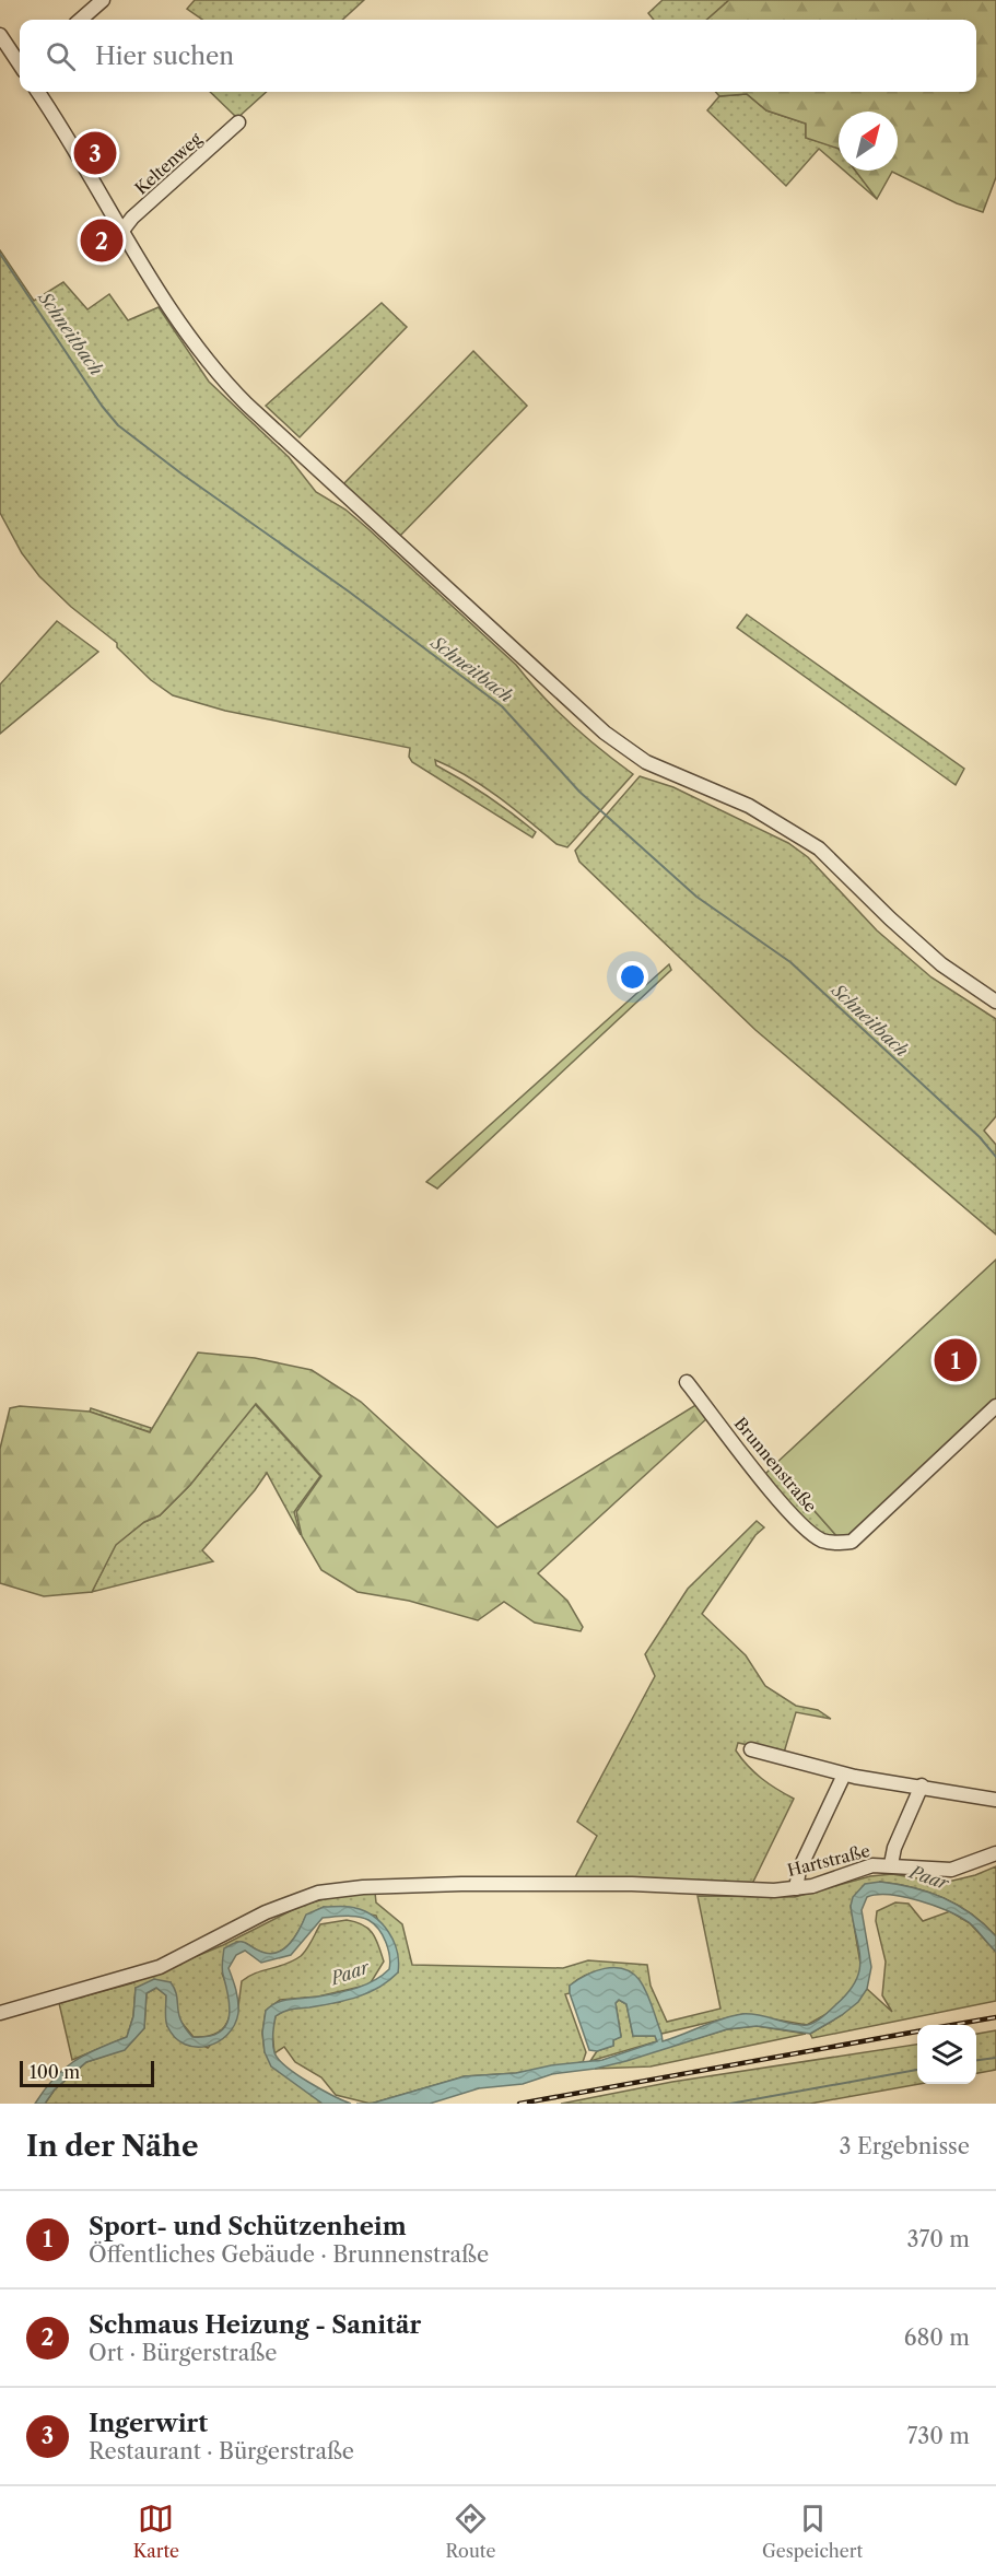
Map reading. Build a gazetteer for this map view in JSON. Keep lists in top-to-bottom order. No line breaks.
{"streets":{"street":["Keltenweg","Brunnenstraße","Hartstraße"]},"water":["Schneitbach","Paar"],"scale_bar":"100 m","north":"top right","page":{"search":"Hier suchen","pins":["3","2","1"],"scale":"100 m","heading":["In der Nähe","3 Ergebnisse"],"list":[{"mark":"1","name":"Sport- und Schützenheim","note":"Öffentliches Gebäude · Brunnenstraße","value":"370 m"},{"mark":"2","name":"Schmaus Heizung - Sanitär","note":"Ort · Bürgerstraße","value":"680 m"},{"mark":"3","name":"Ingerwirt","note":"Restaurant · Bürgerstraße","value":"730 m"}],"nav":["Karte","Route","Gespeichert"]}}
